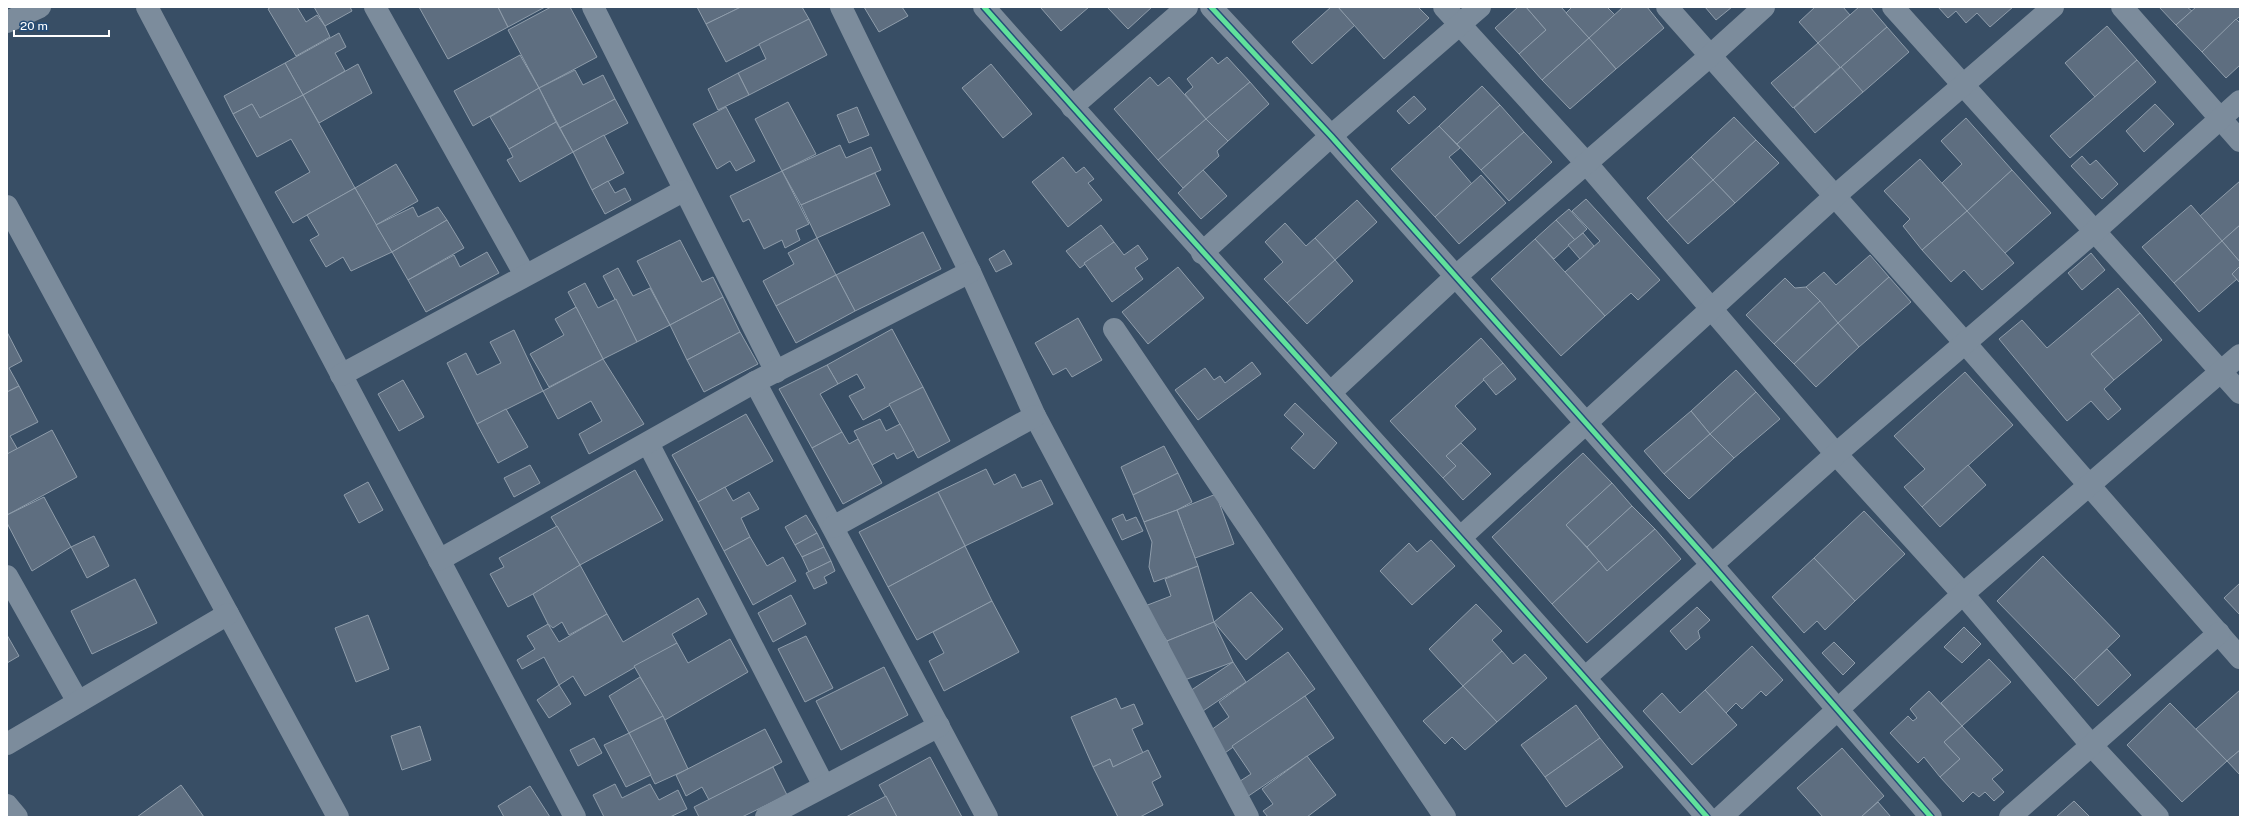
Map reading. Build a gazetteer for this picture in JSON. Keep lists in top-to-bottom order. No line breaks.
{"scale_bar":"20 m"}
